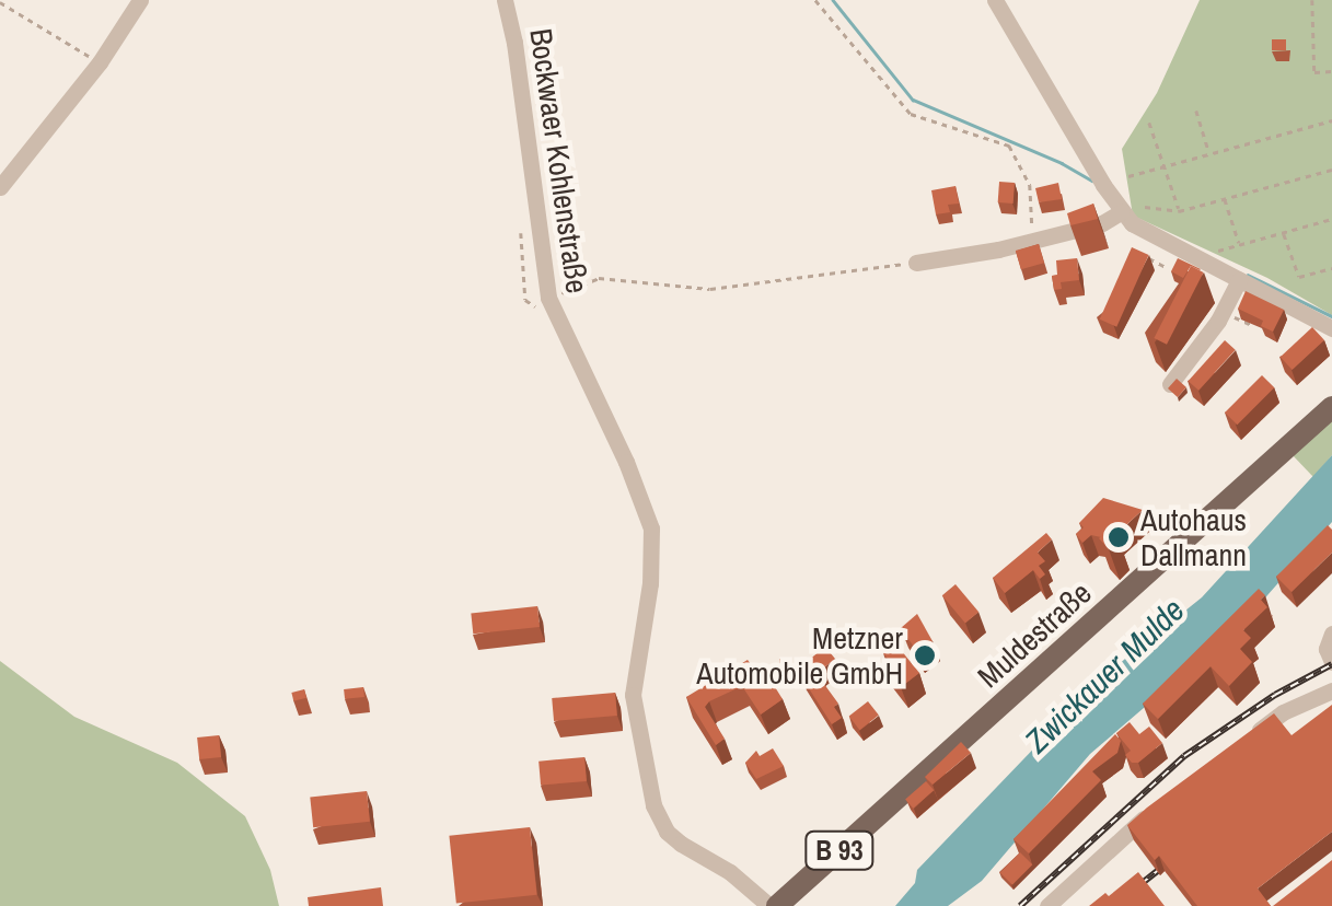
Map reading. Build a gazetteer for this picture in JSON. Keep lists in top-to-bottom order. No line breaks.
{"streets":{"main road":["Muldestraße","B 93"],"street":["Bockwaer Kohlenstraße"]},"crossings":[["Bockwaer Kohlenstraße","Muldestraße"]],"water":["Zwickauer Mulde"],"places":["Autohaus Dallmann","Metzner Automobile GmbH"]}
